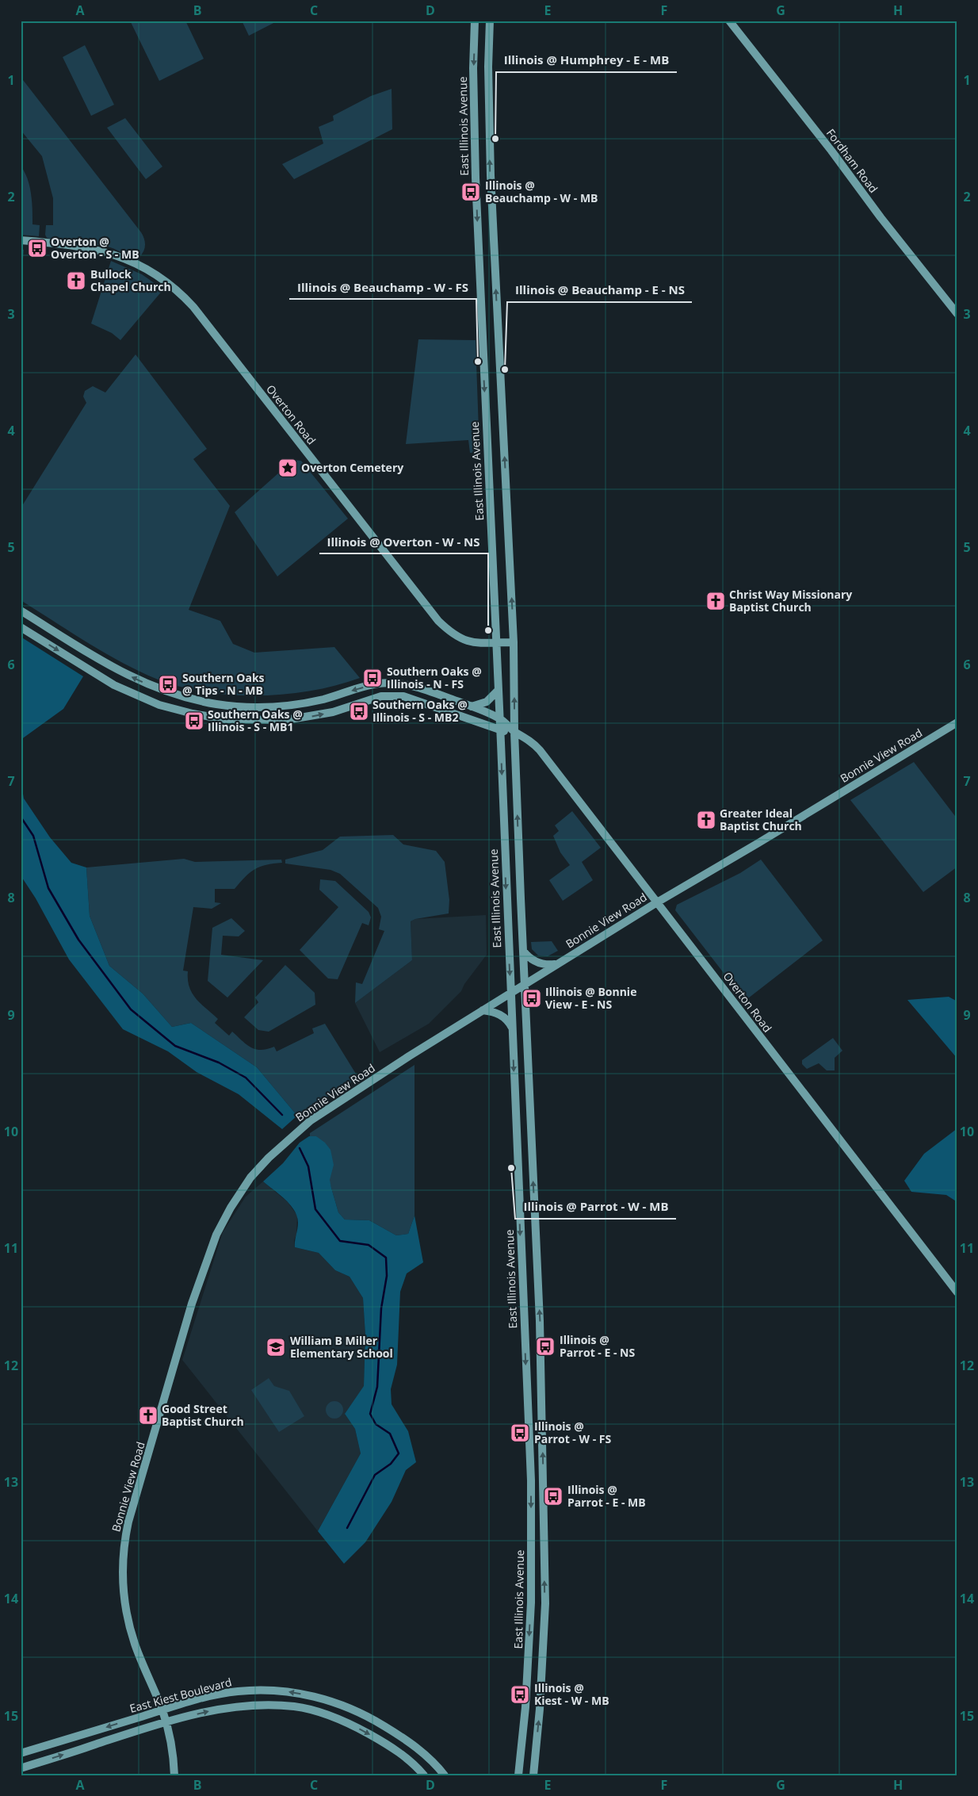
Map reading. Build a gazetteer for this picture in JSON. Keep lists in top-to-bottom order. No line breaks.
{"streets":{"main road":["East Illinois Avenue","Fordham Road","Overton Road","Bonnie View Road","East Kiest Boulevard"]},"crossings":[["East Illinois Avenue","Overton Road"],["East Illinois Avenue","Bonnie View Road"],["Overton Road","Bonnie View Road"],["Bonnie View Road","East Kiest Boulevard"]],"places":{"other":["Illinois @ Humphrey - E - MB","Illinois @ Beauchamp - W - FS","Illinois @ Beauchamp - E - NS","Illinois @ Overton - W - NS","Illinois @ Parrot - W - MB"],"bus stop":["Illinois @ Beauchamp - W - MB","Overton @ Overton - S - MB","Southern Oaks @ Illinois - N - FS","Southern Oaks @ Tips - N - MB","Southern Oaks @ Illinois - S - MB2","Southern Oaks @ Illinois - S - MB1","Illinois @ Bonnie View - E - NS","Illinois @ Parrot - E - NS","Illinois @ Parrot - W - FS","Illinois @ Parrot - E - MB","Illinois @ Kiest - W - MB"],"church":["Bullock Chapel Church","Christ Way Missionary Baptist Church","Greater Ideal Baptist Church","Good Street Baptist Church"],"place":["Overton Cemetery"],"school or university":["William B Miller Elementary School"]},"grid":{"columns":["A","B","C","D","E","F","G","H"],"rows":["1","2","3","4","5","6","7","8","9","10","11","12","13","14","15"]}}
